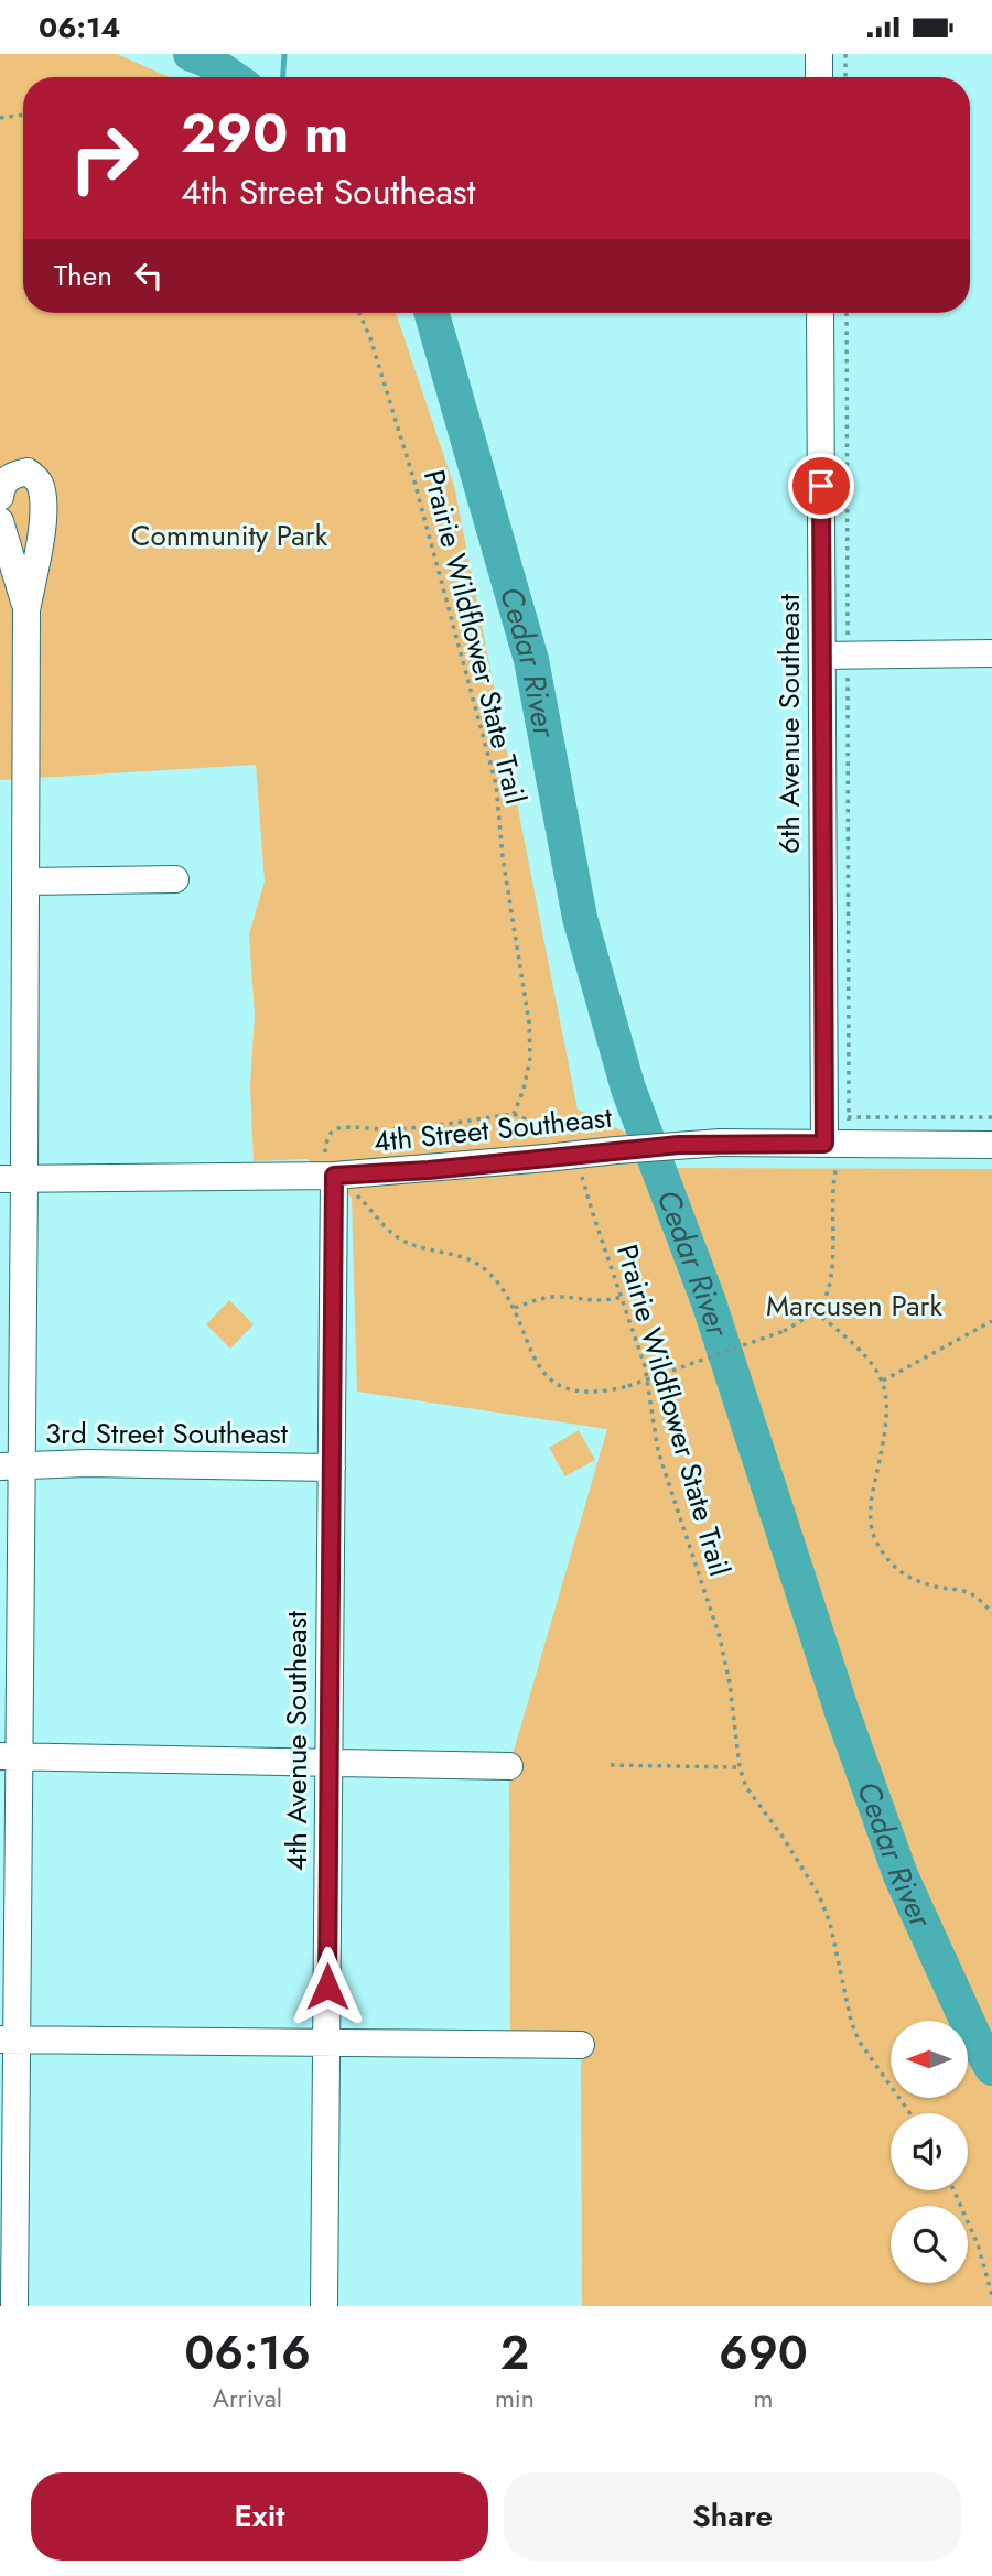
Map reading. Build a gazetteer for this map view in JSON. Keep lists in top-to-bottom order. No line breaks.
{"streets":{"street":["6th Avenue Southeast","4th Street Southeast","3rd Street Southeast","4th Avenue Southeast"],"path":["Prairie Wildflower State Trail"]},"crossings":[["6th Avenue Southeast","4th Street Southeast"],["4th Street Southeast","4th Avenue Southeast"],["3rd Street Southeast","4th Avenue Southeast"]],"water":["Cedar River"],"parks":["Community Park","Marcusen Park"],"north":"left","page":{"status":"06:14","turn":["290 m","4th Street Southeast"],"then":"Then","eta":["06:16","Arrival","2","min","690","m"],"buttons":["Exit","Share"]}}
